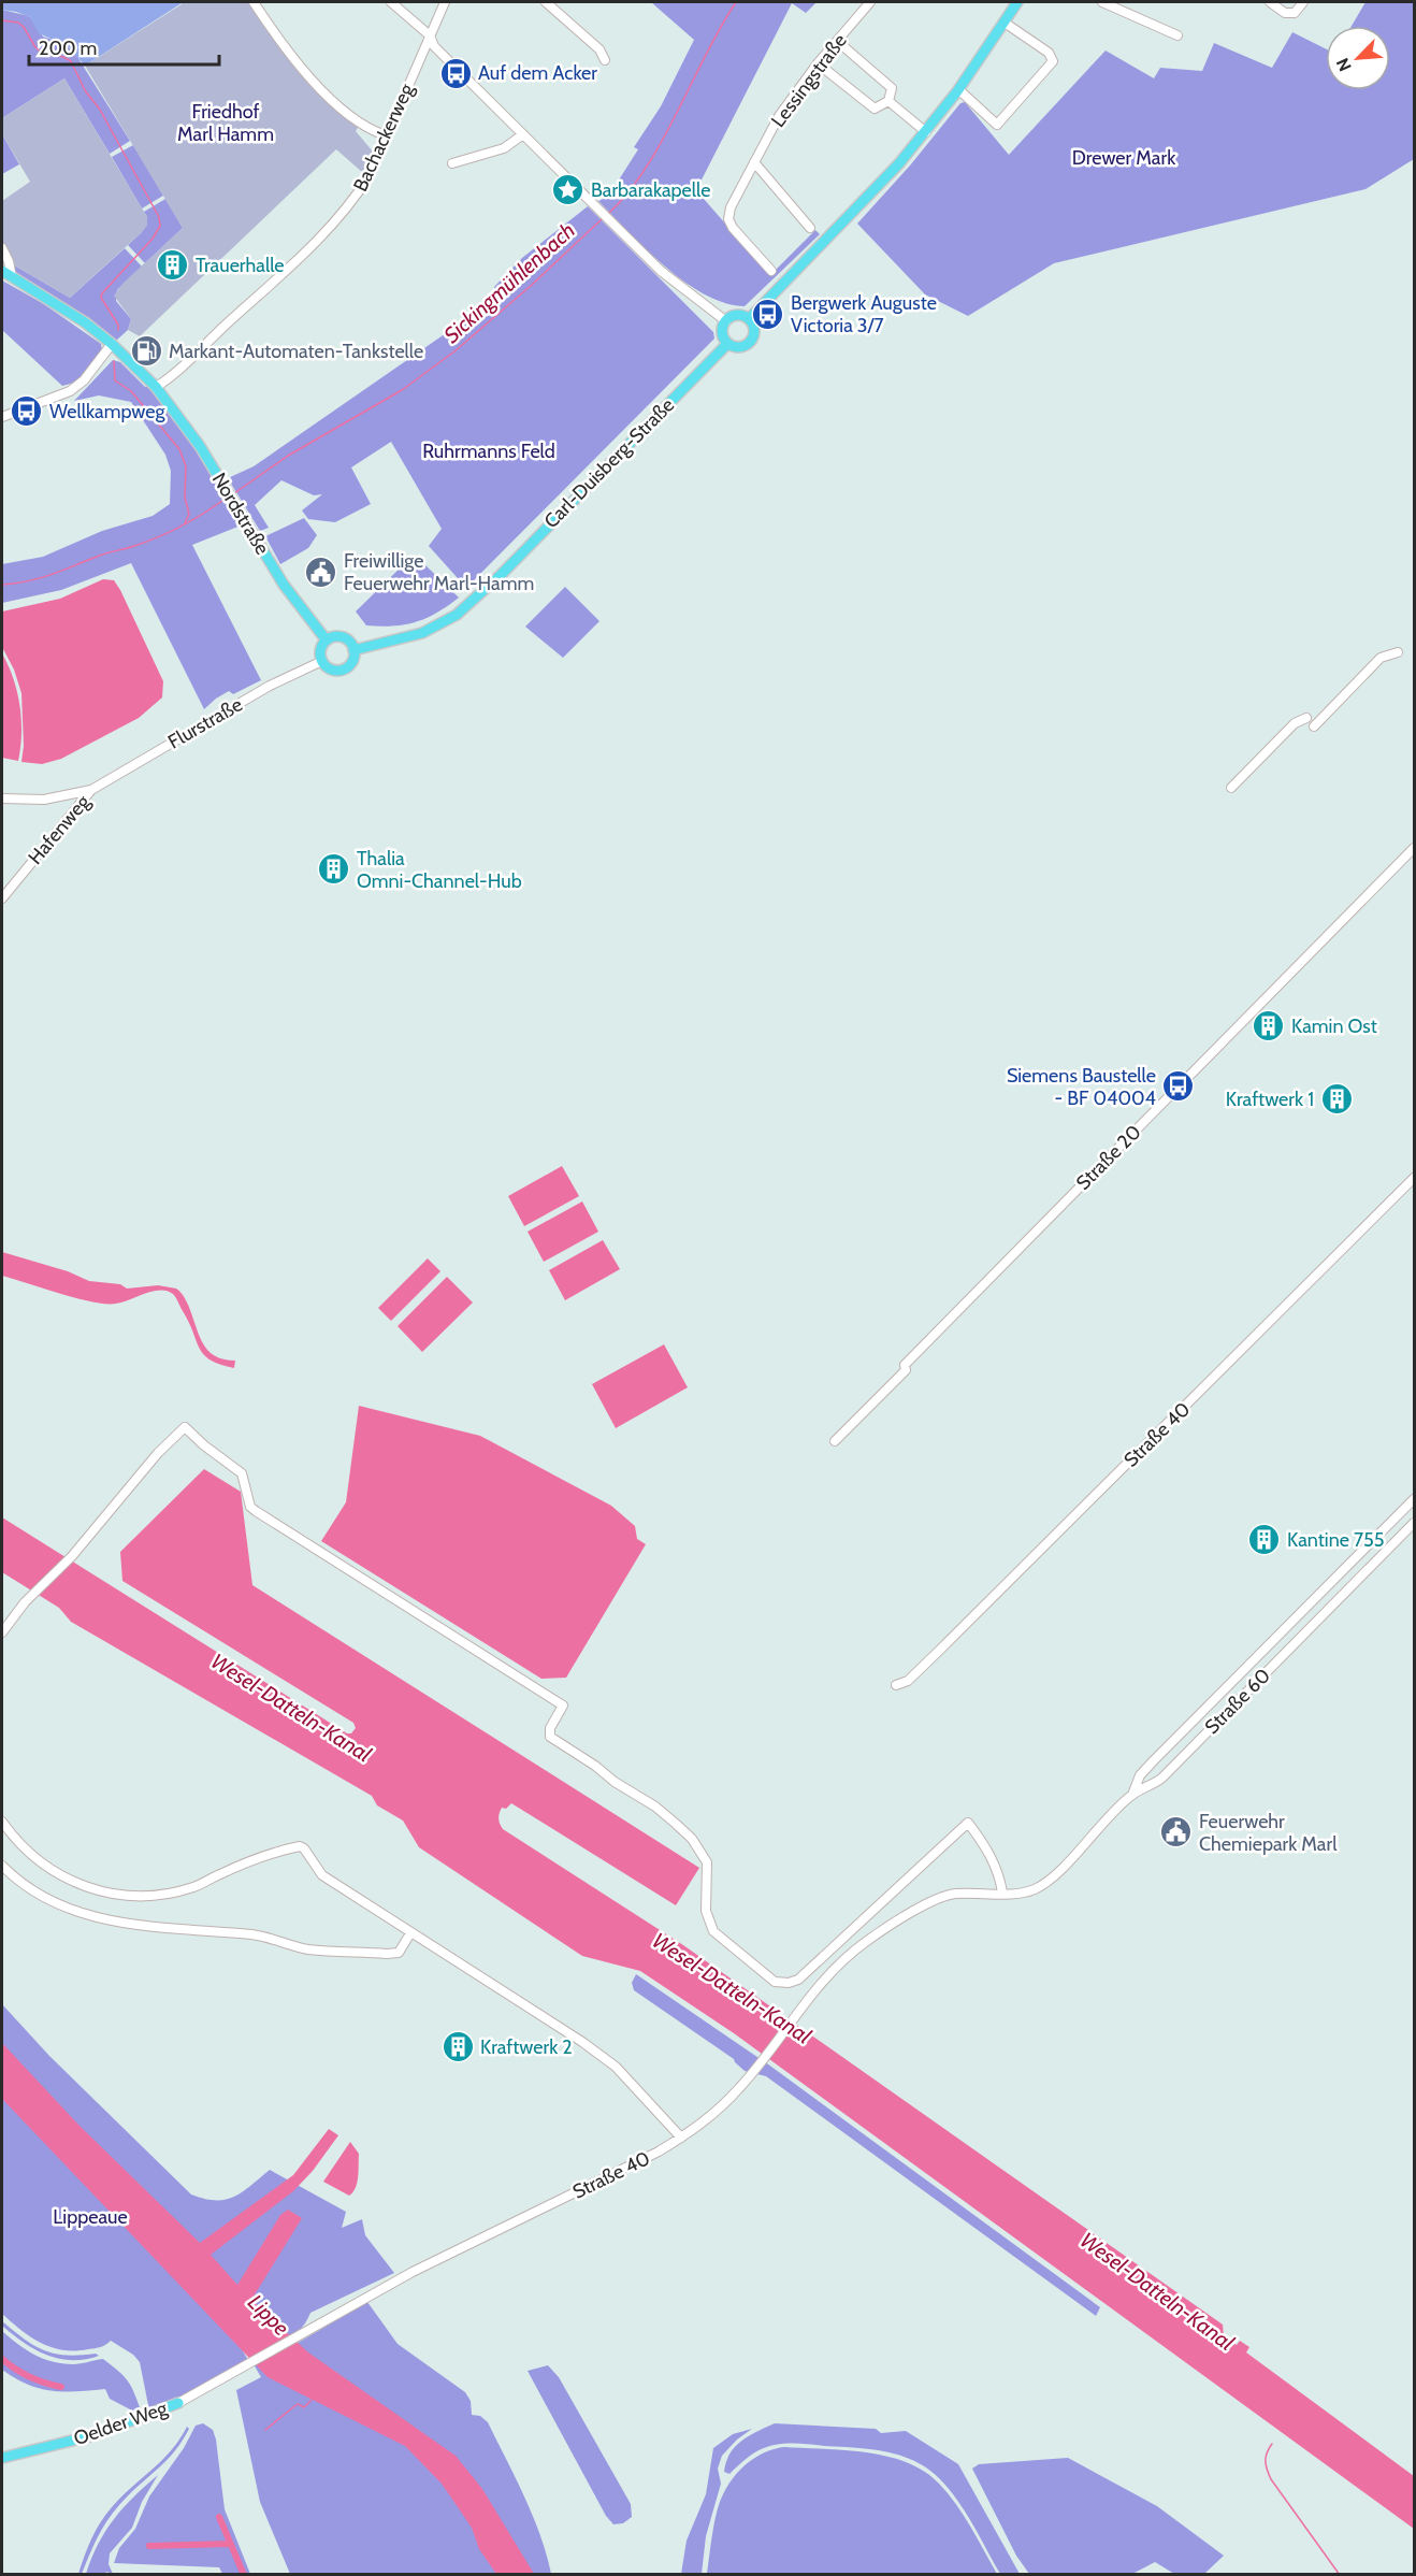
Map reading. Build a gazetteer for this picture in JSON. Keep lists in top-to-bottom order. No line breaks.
{"streets":{"main road":["Carl-Duisberg-Straße","Nordstraße","Oelder Weg"],"street":["Lessingstraße","Bachackerweg","Flurstraße","Hafenweg","Straße 20","Straße 40","Straße 60"]},"crossings":[["Bachackerweg","Nordstraße"],["Carl-Duisberg-Straße","Nordstraße"],["Carl-Duisberg-Straße","Flurstraße"],["Nordstraße","Flurstraße"],["Flurstraße","Hafenweg"],["Straße 40","Straße 60"],["Straße 40","Oelder Weg"]],"water":["Sickingmühlenbach","Wesel-Datteln-Kanal","Lippe"],"parks":["Friedhof Marl Hamm","Drewer Mark","Ruhrmanns Feld","Lippeaue"],"places":{"bus stop":["Auf dem Acker","Bergwerk Auguste Victoria 3/7","Wellkampweg","Siemens Baustelle - BF 04004"],"place":["Barbarakapelle"],"building":["Trauerhalle","Thalia Omni-Channel-Hub","Kamin Ost","Kraftwerk 1","Kantine 755","Kraftwerk 2"],"fuel station":["Markant-Automaten-Tankstelle"],"public building":["Freiwillige Feuerwehr Marl-Hamm","Feuerwehr Chemiepark Marl"]},"scale_bar":"200 m","north":"bottom left"}
